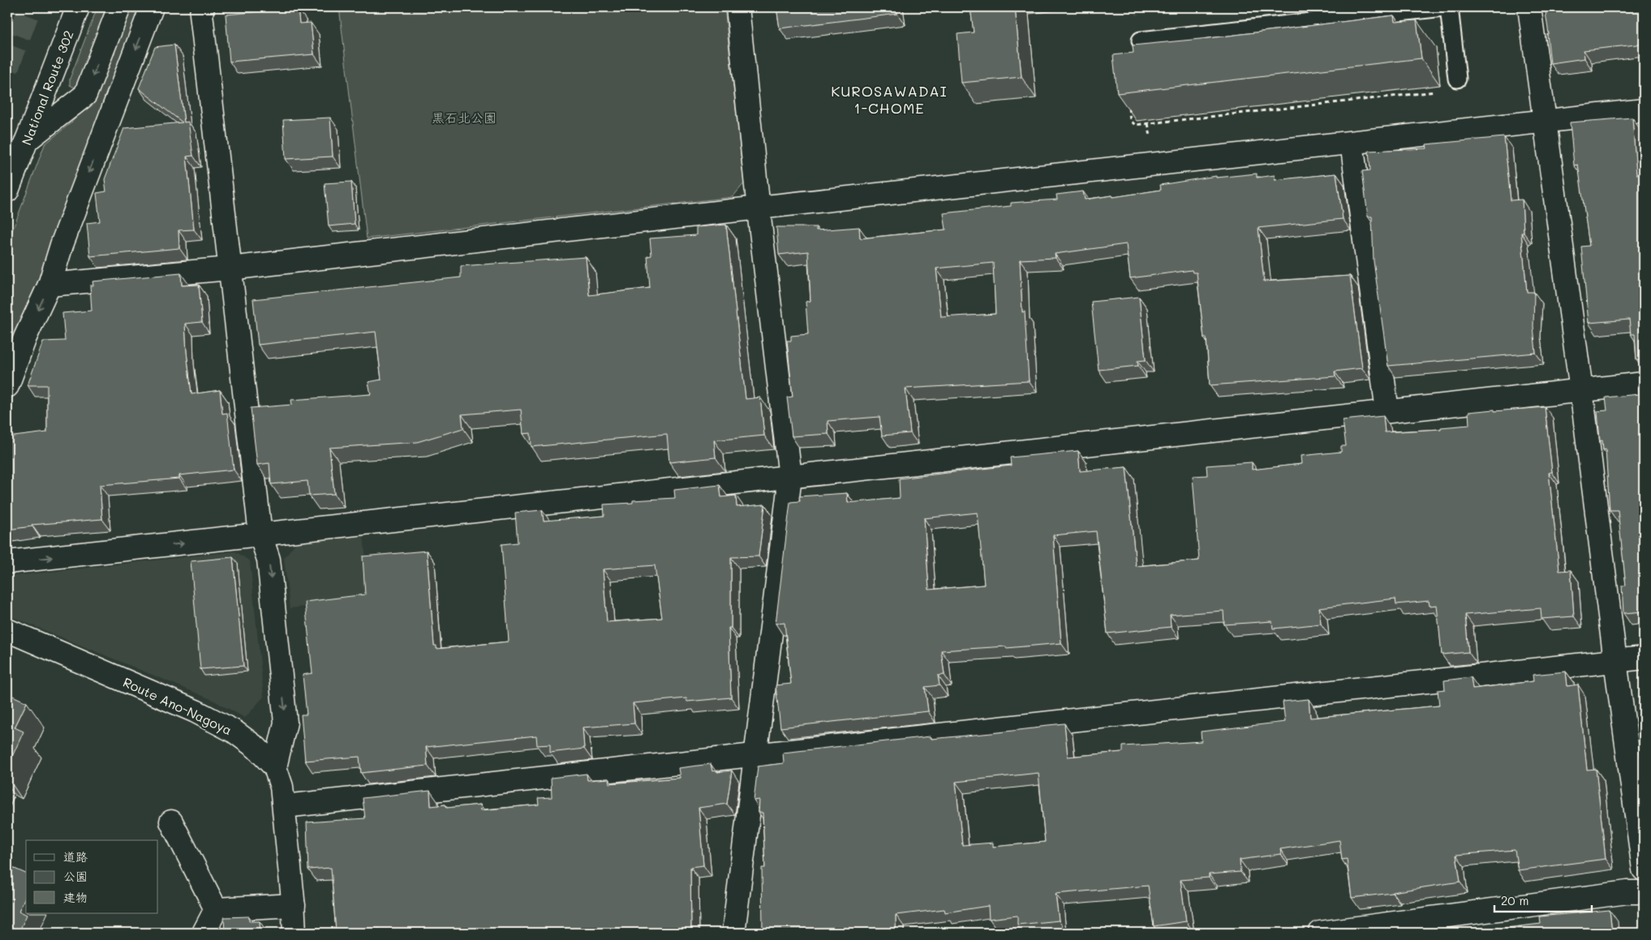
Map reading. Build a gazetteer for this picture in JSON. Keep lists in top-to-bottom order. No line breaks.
{"streets":{"main road":["National Route 302","Route Ano-Nagoya"]},"districts":["KUROSAWADAI 1-CHOME"],"parks":["黒石北公園"],"legend":["道路","公園","建物"],"scale_bar":"20 m"}
